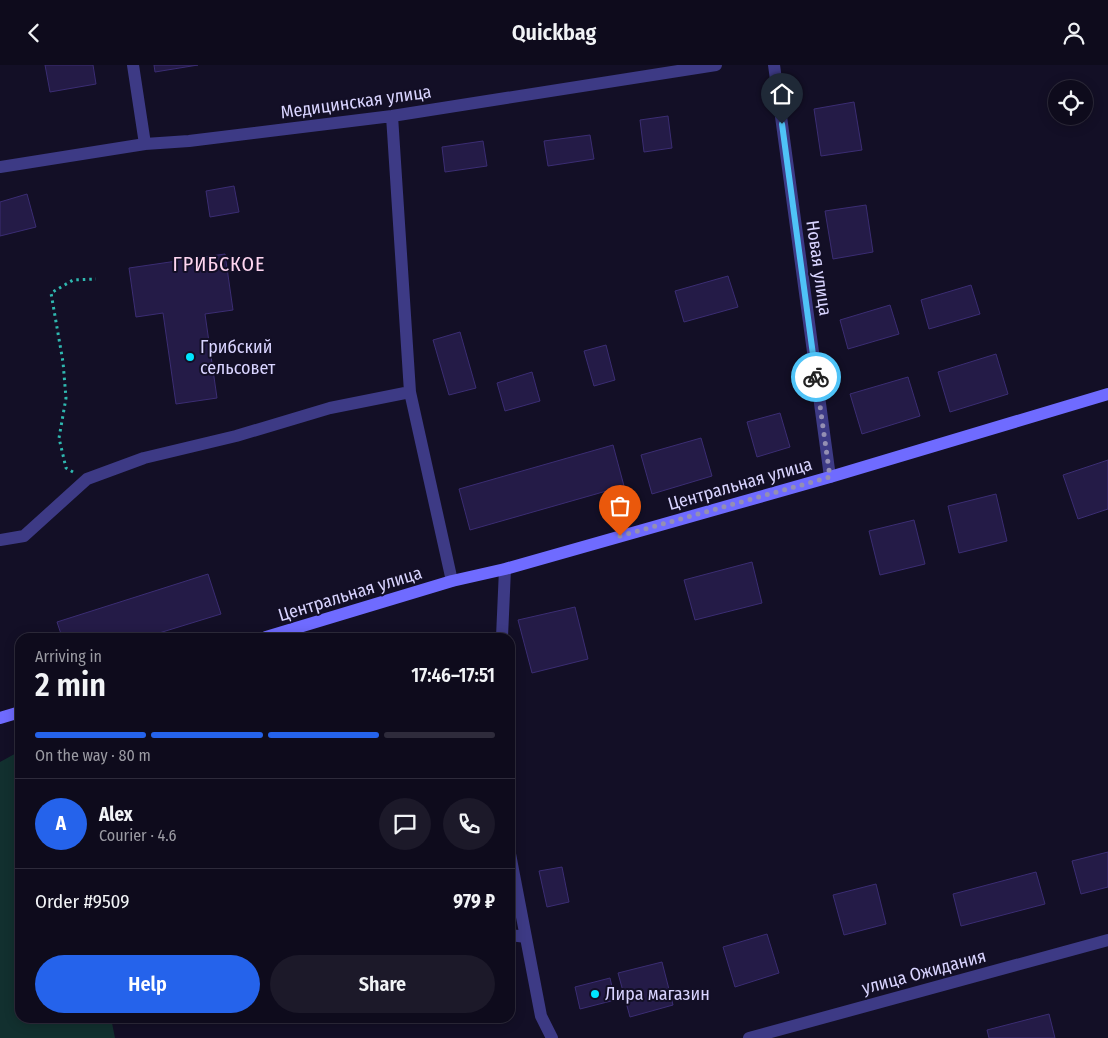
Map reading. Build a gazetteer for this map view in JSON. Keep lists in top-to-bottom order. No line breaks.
{"streets":{"street":["Медицинская улица","Новая улица","Центральная улица","улица Ожидания"]},"crossings":[["Новая улица","Центральная улица"]],"districts":["ГРИБСКОЕ"],"places":["Грибский сельсовет","Лира магазин"],"page":{"header":"Quickbag","heading":["2 min","Arriving in","17:46–17:51"],"panel":["Alex","Courier · 4.6","Order #9509","979 ₽"],"bar":"On the way · 80 m","round":"A","buttons":["Help","Share"]}}
